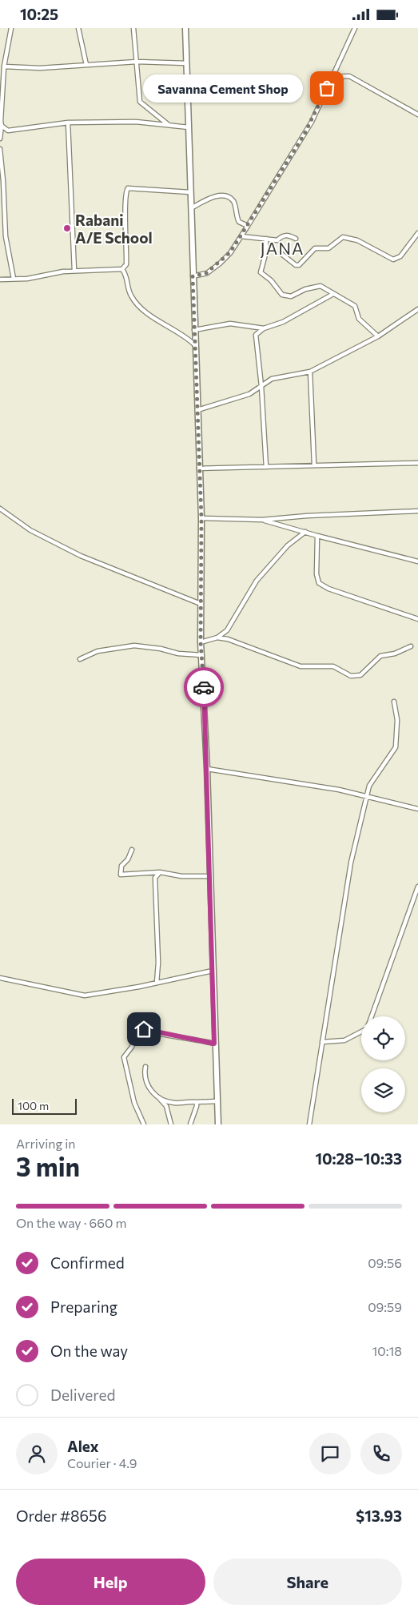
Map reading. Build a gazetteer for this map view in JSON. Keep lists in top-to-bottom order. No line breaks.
{"districts":["JANA"],"places":["Savanna Cement Shop","Rabani A/E School"],"scale_bar":"100 m","page":{"status":"10:25","bubble":"Savanna Cement Shop","scale":"100 m","heading":["3 min","Arriving in","10:28–10:33"],"panel":["Alex","Courier · 4.9","Order #8656","$13.93"],"bar":"On the way · 660 m","list":[["Confirmed","09:56"],["Preparing","09:59"],["On the way","10:18"],"Delivered"],"buttons":["Help","Share"]}}
